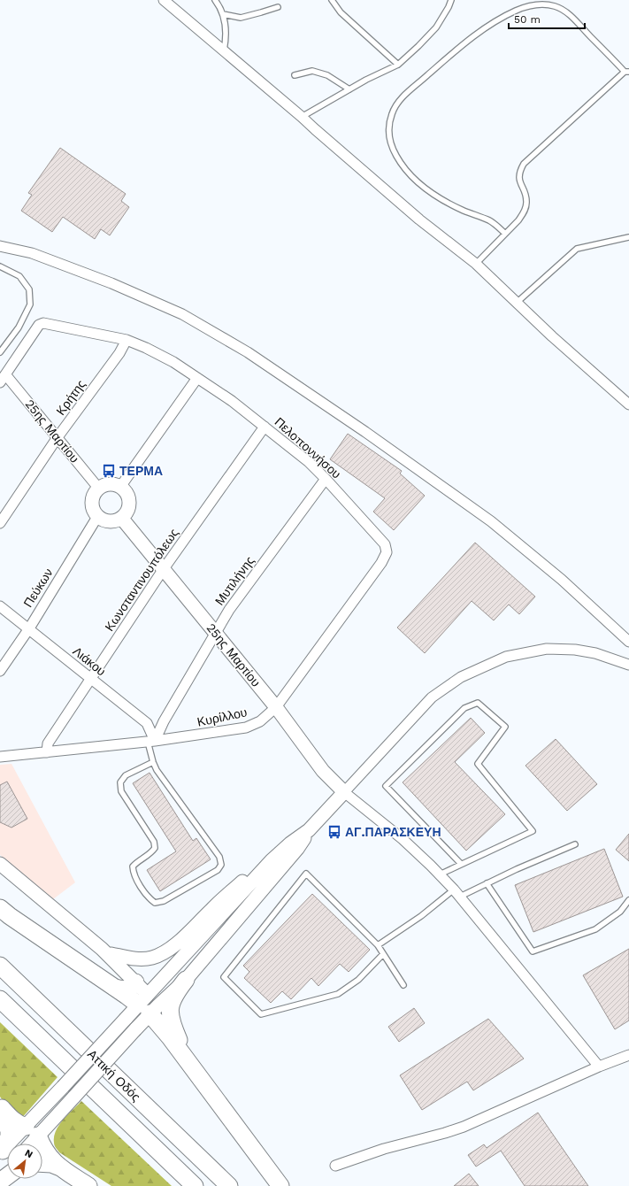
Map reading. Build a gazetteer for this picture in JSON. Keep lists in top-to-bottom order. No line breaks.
{"streets":{"highway":["Αττική Οδός"],"street":["Κρήτης","25ης Μαρτίου","Πελοποννήσου","Κωνσταντινουπόλεως","Μυτιλήνης","Πεύκων","Λιάκου","Κυρίλλου"]},"crossings":[["Κρήτης","25ης Μαρτίου"],["Κρήτης","Πελοποννήσου"],["25ης Μαρτίου","Πελοποννήσου"],["25ης Μαρτίου","Κωνσταντινουπόλεως"],["25ης Μαρτίου","Μυτιλήνης"],["25ης Μαρτίου","Πεύκων"],["25ης Μαρτίου","Κυρίλλου"],["Πελοποννήσου","Κωνσταντινουπόλεως"],["Πελοποννήσου","Μυτιλήνης"],["Πελοποννήσου","Κυρίλλου"],["Κωνσταντινουπόλεως","Λιάκου"],["Κωνσταντινουπόλεως","Κυρίλλου"],["Μυτιλήνης","Λιάκου"],["Μυτιλήνης","Κυρίλλου"],["Πεύκων","Λιάκου"],["Λιάκου","Κυρίλλου"]],"places":{"bus stop":["ΤΕΡΜΑ","ΑΓ.ΠΑΡΑΣΚΕΥΗ"]},"scale_bar":"50 m","north":"top right"}
